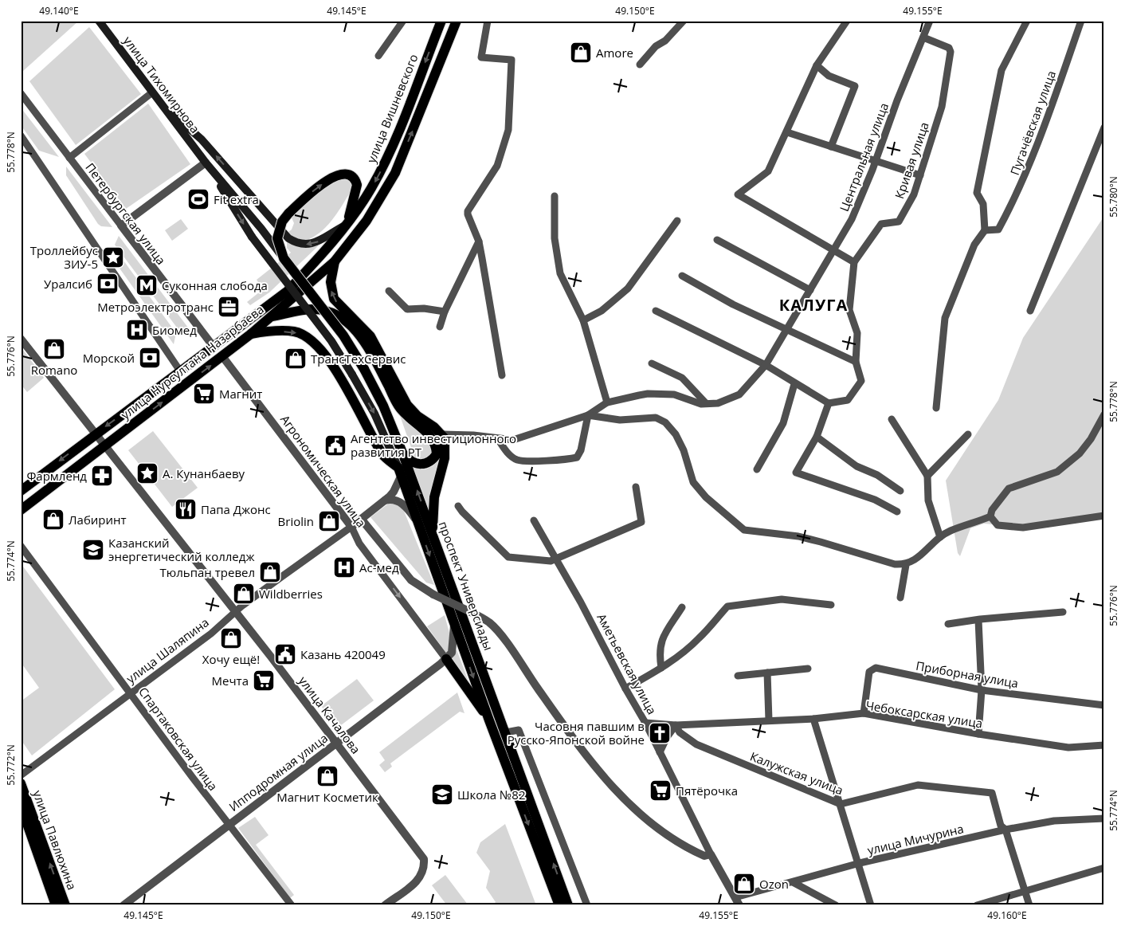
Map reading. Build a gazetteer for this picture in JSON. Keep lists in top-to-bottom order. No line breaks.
{"streets":{"main road":["улица Тихомирнова","улица Вишневского","улица Нурсултана Назарбаева","проспект Универсиады","улица Павлюхина"],"street":["Пугачёвская улица","Центральная улица","Кривая улица","Петербургская улица","Агрономическая улица","улица Шаляпина","Аметьевская улица","Приборная улица","Чебоксарская улица","улица Качалова","Спартаковская улица","Ипподромная улица","Калужская улица","улица Мичурина"]},"crossings":[["улица Вишневского","улица Нурсултана Назарбаева"],["Центральная улица","Кривая улица"],["Петербургская улица","улица Нурсултана Назарбаева"],["улица Нурсултана Назарбаева","Агрономическая улица"],["улица Нурсултана Назарбаева","улица Качалова"],["Агрономическая улица","улица Шаляпина"],["Агрономическая улица","Ипподромная улица"],["проспект Универсиады","улица Шаляпина"],["улица Шаляпина","улица Качалова"],["улица Шаляпина","Спартаковская улица"],["Аметьевская улица","Чебоксарская улица"],["Аметьевская улица","улица Мичурина"],["Приборная улица","Чебоксарская улица"],["Чебоксарская улица","Калужская улица"],["улица Качалова","Ипподромная улица"],["Спартаковская улица","Ипподромная улица"],["Калужская улица","улица Мичурина"]],"one_way":["улица Вишневского"],"districts":["КАЛУГА"],"places":{"shop":["Amore","Romano","ТрансТехСервис","Лабиринт","Briolin","Тюльпан тревел","Wildberries","Хочу ещё!","Магнит Косметик","Ozon"],"sports":["Fit extra"],"place":["Троллейбус ЗИУ-5","А. Кунанбаеву"],"bank":["Уралсиб","Морской"],"metro station":["Суконная слобода"],"office":["Метроэлектротранс"],"hospital":["Биомед","Ас-мед"],"supermarket":["Магнит","Мечта","Пятёрочка"],"public building":["Агентство инвестиционного развития РТ","Казань 420049"],"pharmacy":["Фармленд"],"restaurant":["Папа Джонс"],"school or university":["Казанский энергетический колледж","Школа №82"],"church":["Часовня павшим в Русско-Японской войне"]},"coordinates":["49.140°E","49.145°E","49.150°E","49.155°E","55.778°N","55.780°N","55.776°N","55.774°N","55.772°N","49.160°E"]}
